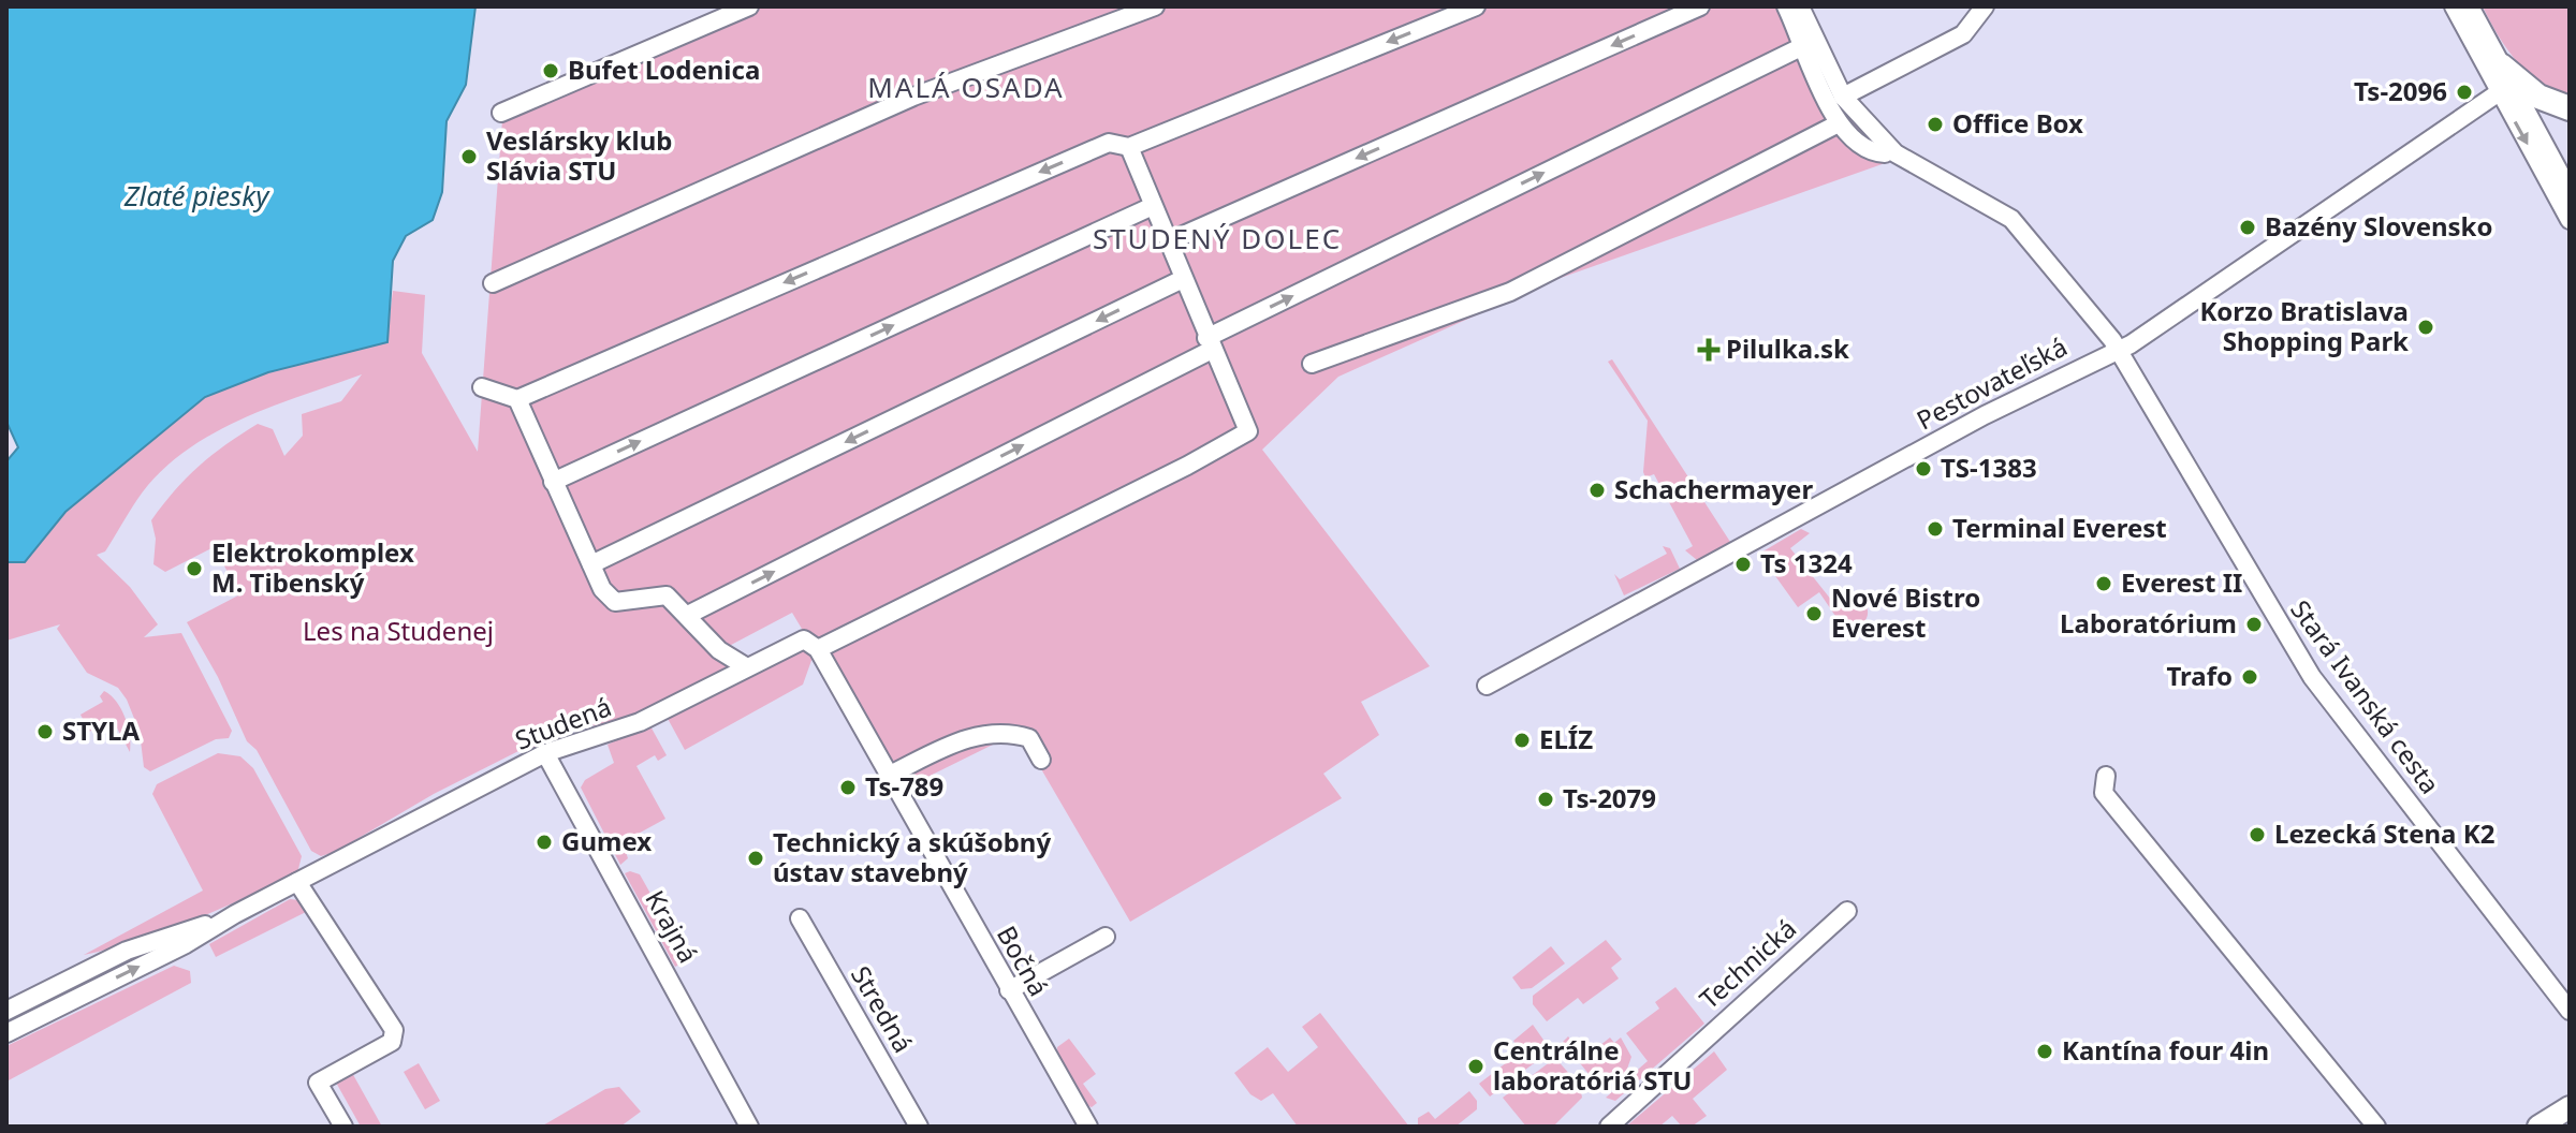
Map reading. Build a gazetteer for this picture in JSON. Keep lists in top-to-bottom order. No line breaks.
{"streets":{"street":["Pestovateľská","Stará Ivanská cesta","Studená","Krajná","Bočná","Technická","Stredná"]},"crossings":[["Pestovateľská","Stará Ivanská cesta"],["Studená","Krajná"],["Studená","Bočná"]],"districts":["MALÁ OSADA","STUDENÝ DOLEC"],"water":["Zlaté piesky"],"parks":["Les na Studenej"],"places":{"other":["Bufet Lodenica","Ts-2096","Office Box","Veslársky klub Slávia STU","Bazény Slovensko","Korzo Bratislava Shopping Park","TS-1383","Schachermayer","Terminal Everest","Ts 1324","Elektrokomplex M. Tibenský","Everest II","Nové Bistro Everest","Laboratórium","Trafo","STYLA","ELÍZ","Ts-789","Ts-2079","Lezecká Stena K2","Gumex","Technický a skúšobný ústav stavebný","Kantína four 4in","Centrálne laboratóriá STU"],"health":["Pilulka.sk"]}}
